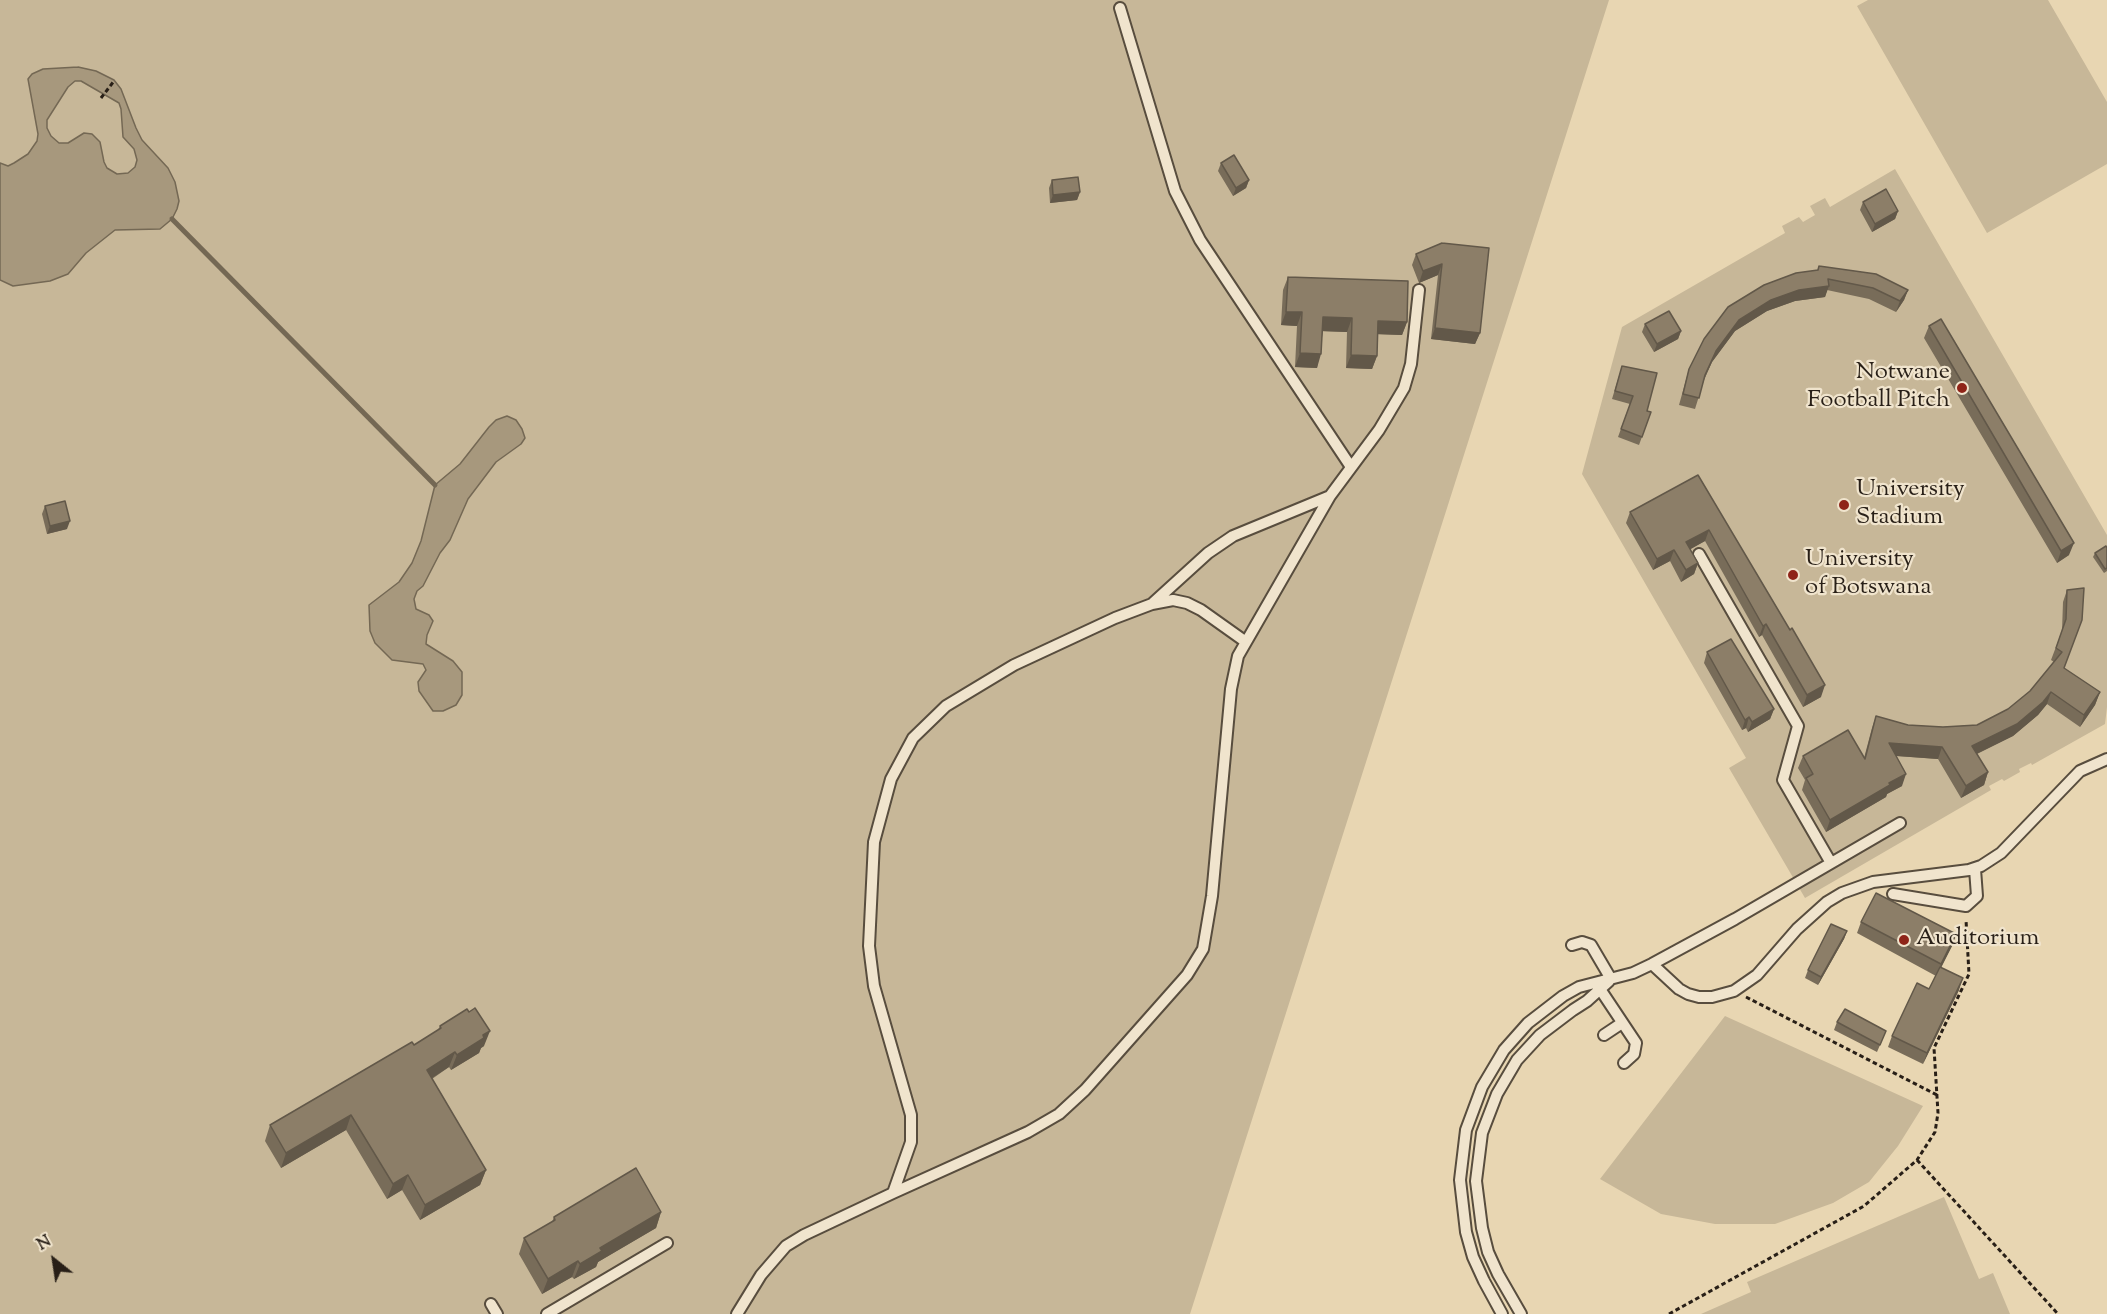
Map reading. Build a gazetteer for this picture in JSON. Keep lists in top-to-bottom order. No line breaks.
{"places":["Notwane Football Pitch","University Stadium","University of Botswana","Auditorium"],"north":"top left"}
